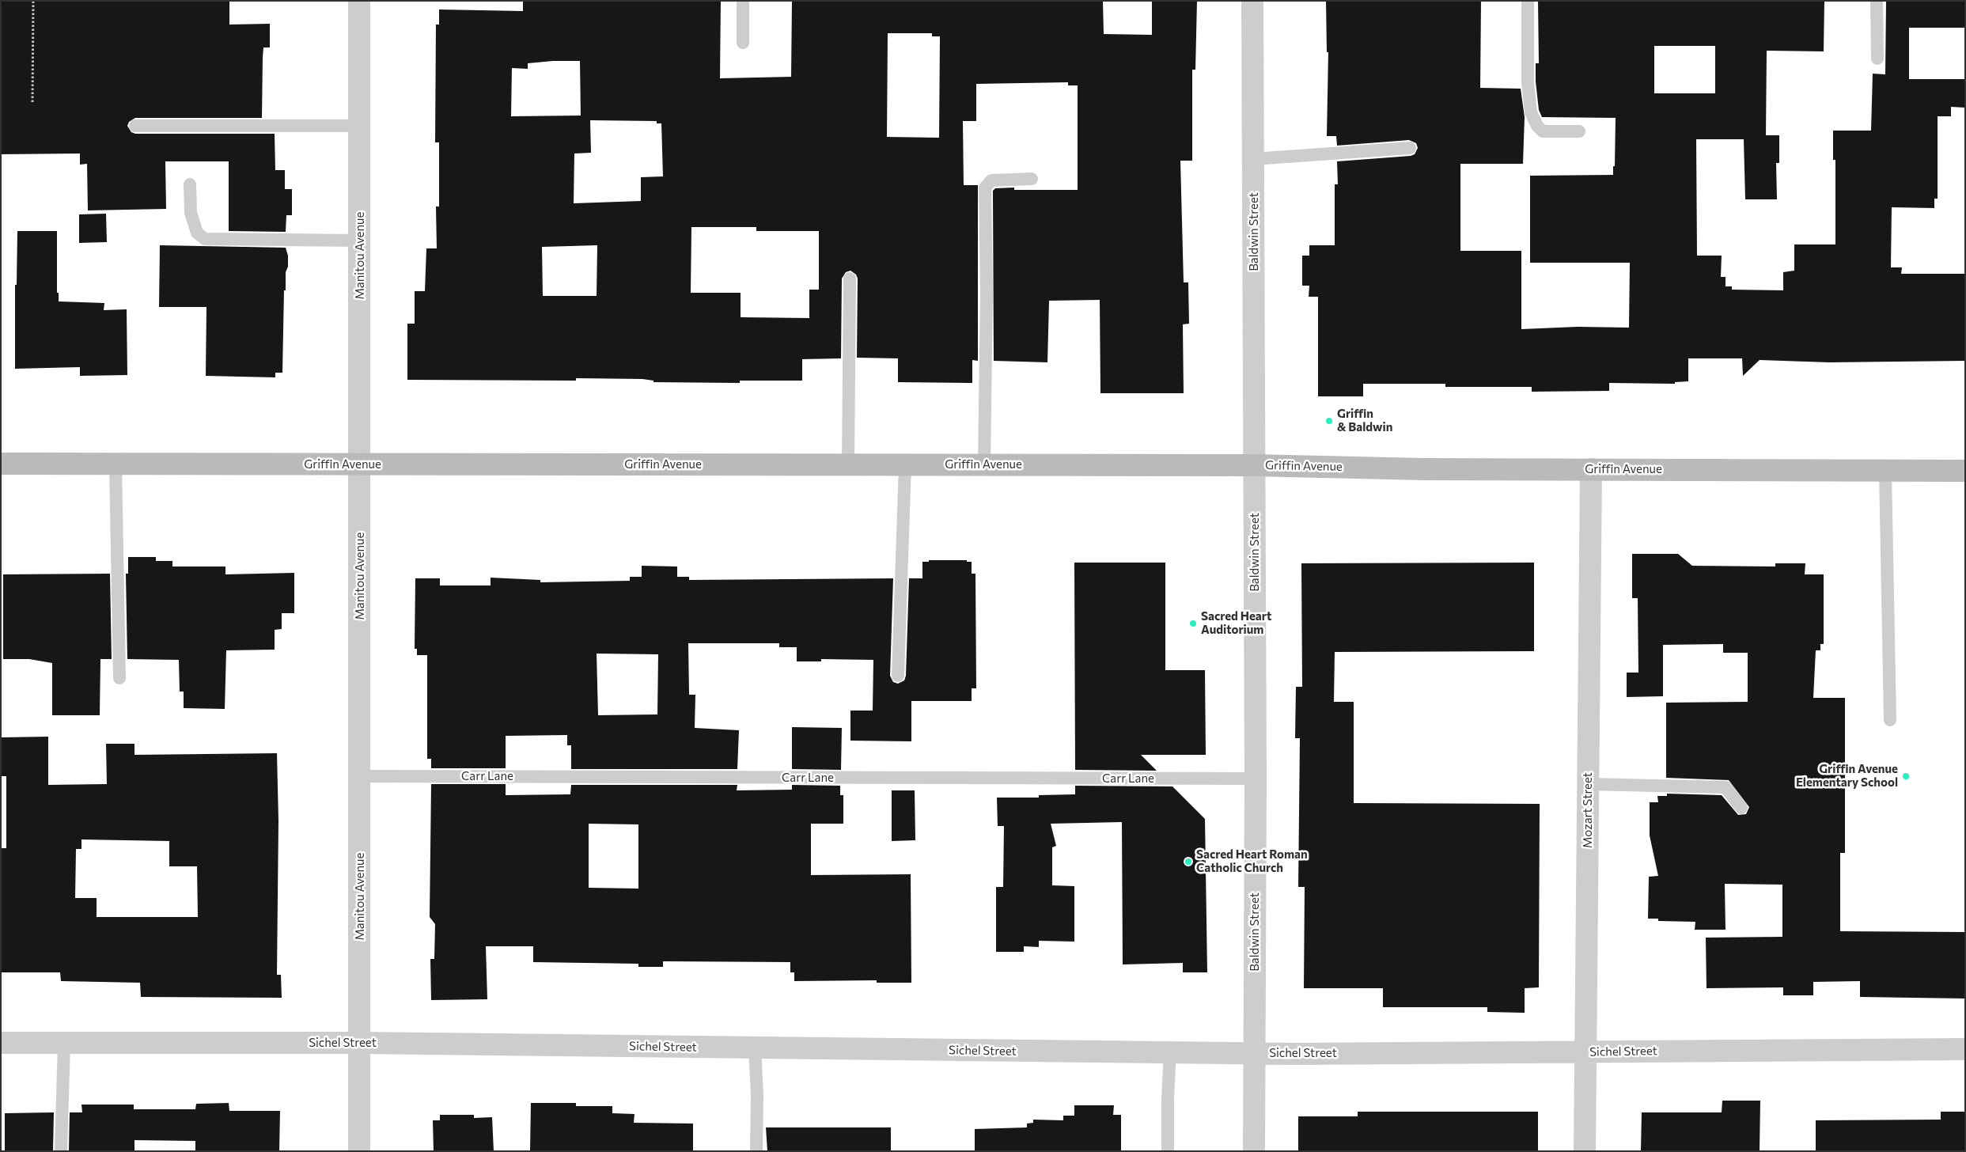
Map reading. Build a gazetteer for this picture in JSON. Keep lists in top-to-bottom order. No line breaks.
{"streets":{"main road":["Griffin Avenue"],"street":["Baldwin Street","Manitou Avenue","Mozart Street","Sichel Street"],"lane":["Carr Lane"]},"crossings":[["Baldwin Street","Griffin Avenue"],["Baldwin Street","Carr Lane"],["Baldwin Street","Sichel Street"],["Manitou Avenue","Griffin Avenue"],["Manitou Avenue","Carr Lane"],["Manitou Avenue","Sichel Street"],["Griffin Avenue","Mozart Street"],["Mozart Street","Sichel Street"]],"places":["Griffin & Baldwin","Sacred Heart Auditorium","Griffin Avenue Elementary School","Sacred Heart Roman Catholic Church"]}
